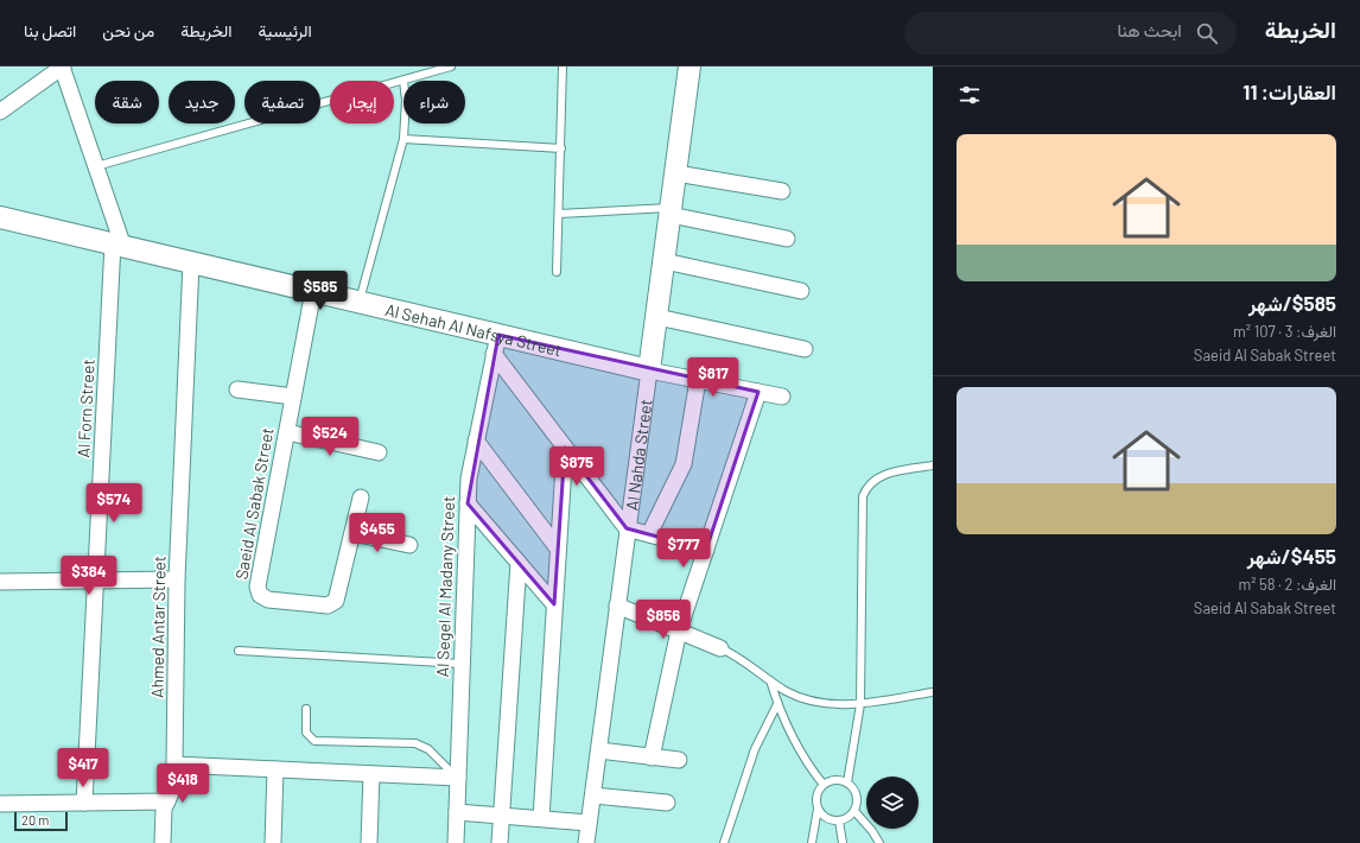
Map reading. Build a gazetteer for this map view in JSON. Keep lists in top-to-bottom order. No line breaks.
{"streets":{"main road":["Al Sehah Al Nafsya Street","Al Nahda Street"],"street":["Al Forn Street","Saeid Al Sabak Street","Al Segel Al Madany Street","Ahmed Antar Street"]},"crossings":[["Al Sehah Al Nafsya Street","Al Forn Street"],["Al Sehah Al Nafsya Street","Al Nahda Street"],["Al Sehah Al Nafsya Street","Saeid Al Sabak Street"],["Al Sehah Al Nafsya Street","Al Segel Al Madany Street"],["Al Sehah Al Nafsya Street","Ahmed Antar Street"]],"scale_bar":"20 m","page":{"header":"الخريطة","search":"ابحث هنا","nav":["الرئيسية","الخريطة","من نحن","اتصل بنا"],"heading":"العقارات: 11","chip":["شراء","إيجار","تصفية","جديد","شقة"],"list":[{"name":"$585/شهر","note":"الغرف: 3 · 107 m² · Saeid Al Sabak Street"},{"name":"$455/شهر","note":"الغرف: 2 · 58 m² · Saeid Al Sabak Street"}],"price":["$585","$817","$524","$875","$574","$455","$777","$384","$856","$417","$418"],"scale":"20 m"}}
